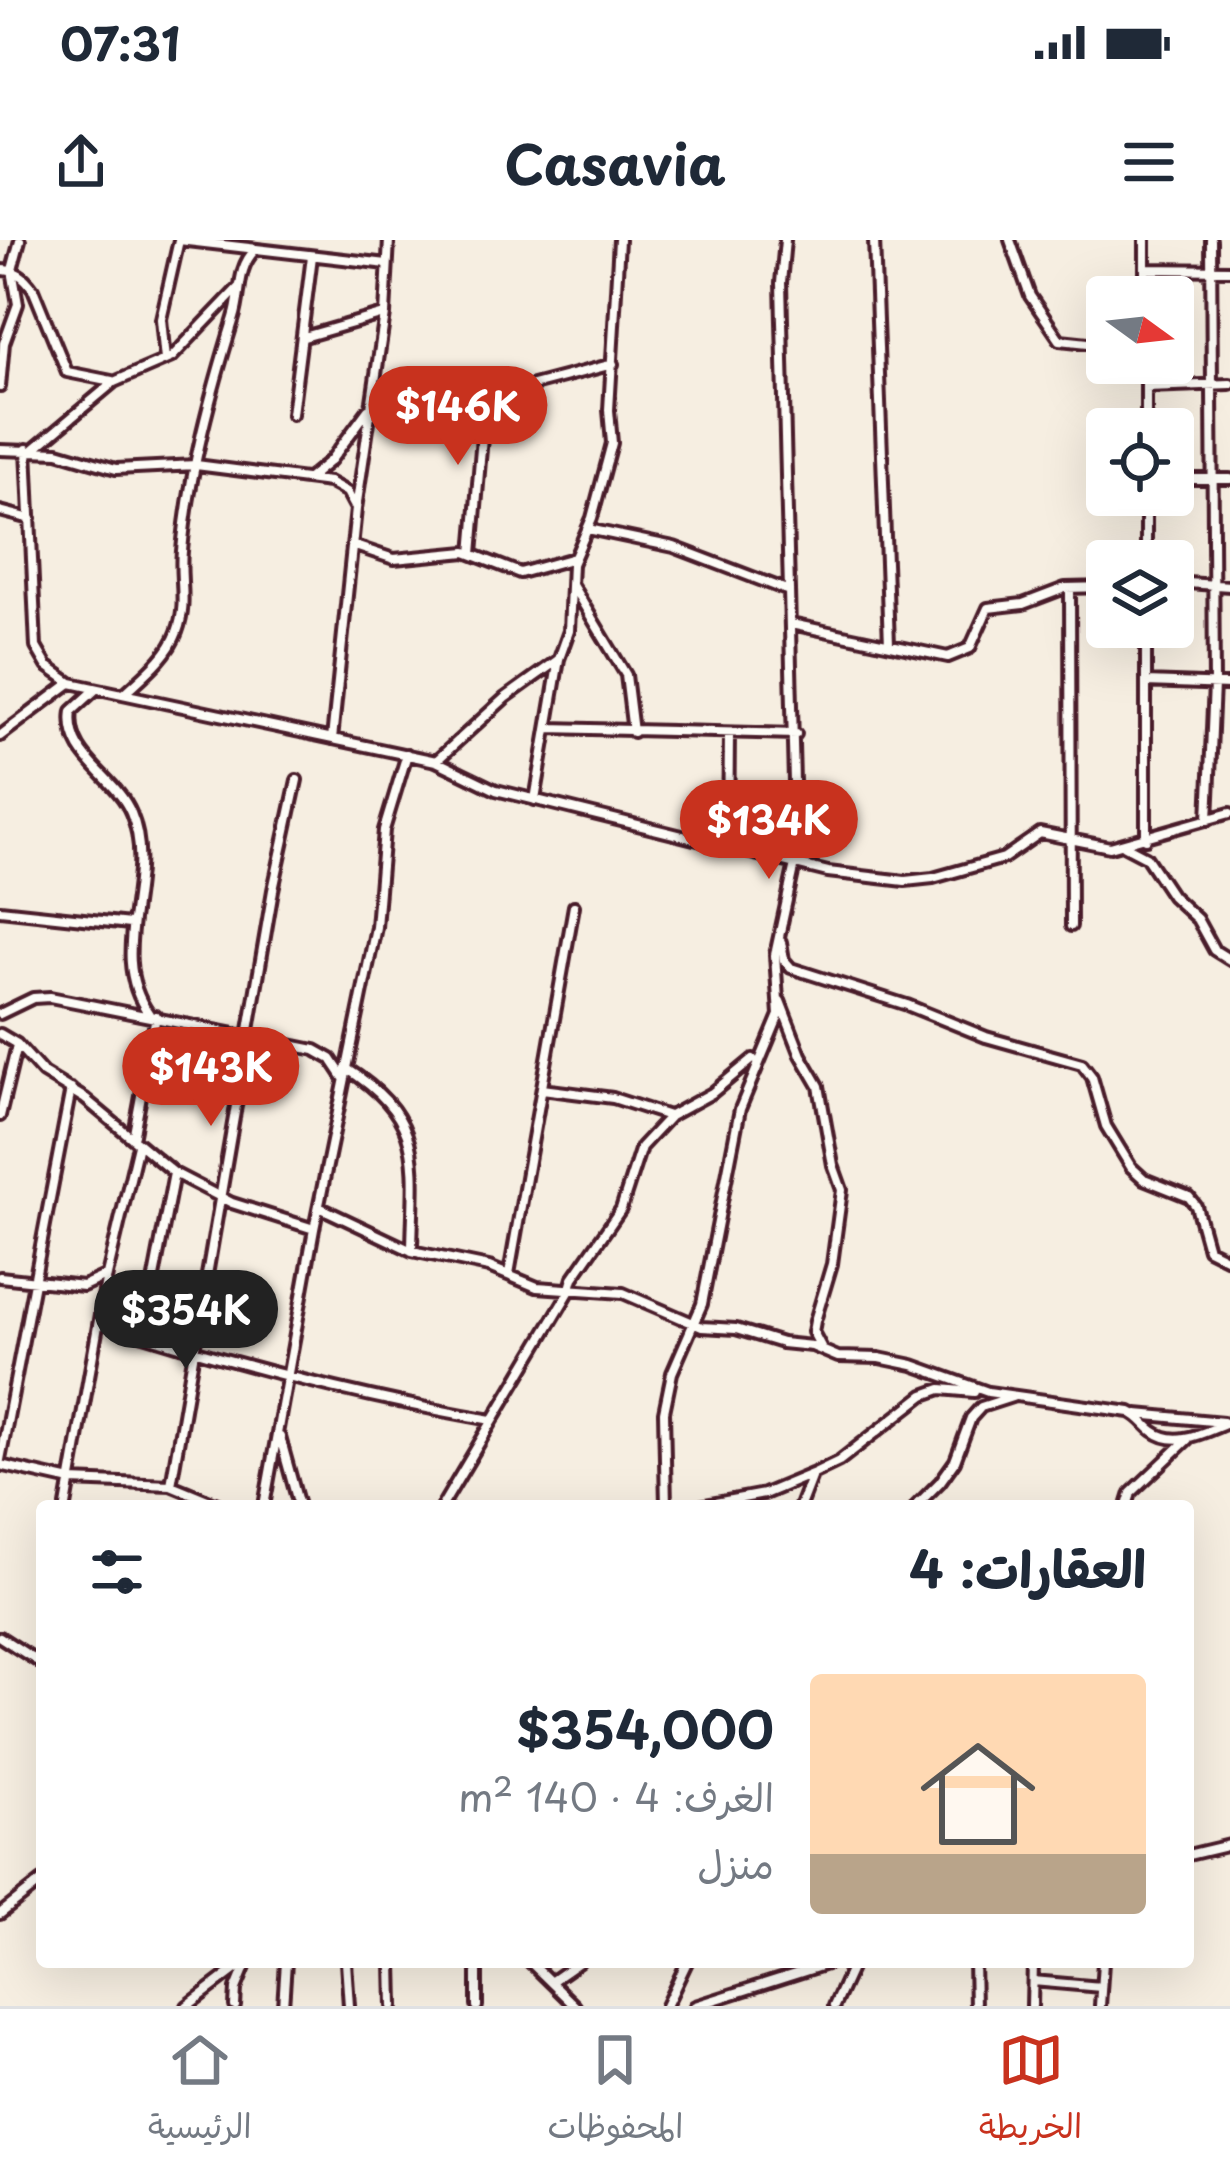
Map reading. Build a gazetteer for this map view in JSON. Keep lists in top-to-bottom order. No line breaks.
{"north":"right","page":{"status":"07:31","header":"Casavia","price":["$146K","$134K","$143K","$354K"],"heading":"العقارات: 4","list":[{"name":"$354,000","note":"الغرف: 4 · 140 m² · منزل"}],"tabs":["الخريطة","المحفوظات","الرئيسية"]}}
